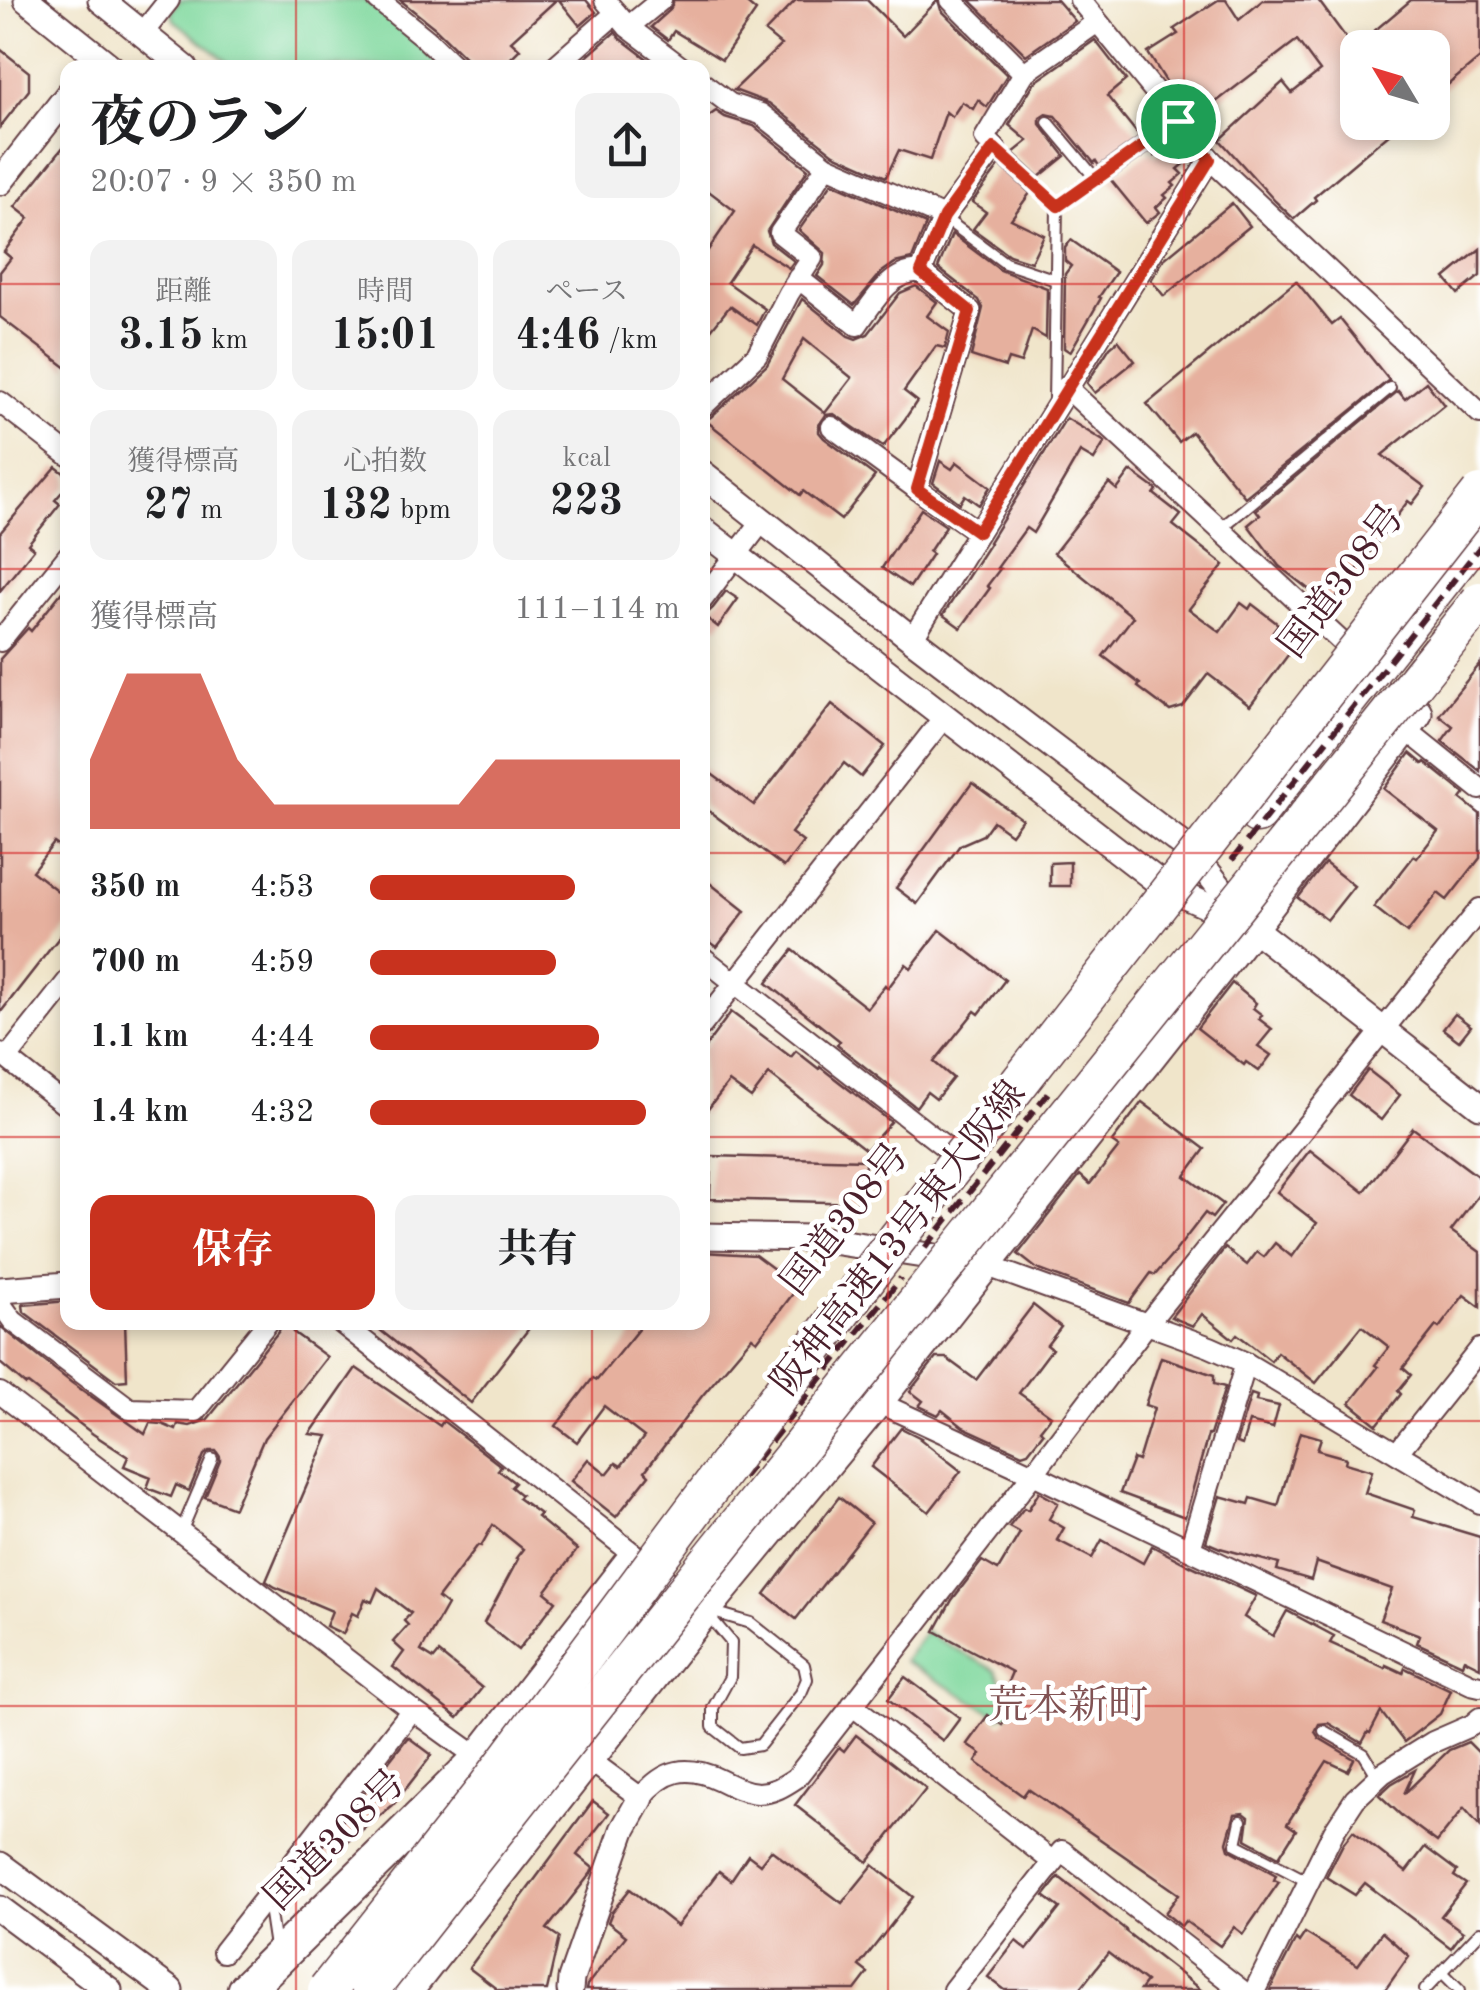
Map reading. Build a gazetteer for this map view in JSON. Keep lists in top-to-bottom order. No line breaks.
{"streets":{"highway":["国道308号","阪神高速13号東大阪線"]},"crossings":[["国道308号","阪神高速13号東大阪線"]],"districts":["荒本新町"],"north":"top left","page":{"heading":["夜のラン","20:07 · 9 × 350 m"],"stats":[["距離","3.15 km"],["時間","15:01"],["ペース","4:46 /km"],["獲得標高","27 m"],["心拍数","132 bpm"],["kcal","223"]],"chart":["獲得標高","111–114 m"],"list":[{"name":"350 m","note":"4:53"},{"name":"700 m","note":"4:59"},{"name":"1.1 km","note":"4:44"},{"name":"1.4 km","note":"4:32"}],"buttons":["保存","共有"]}}
